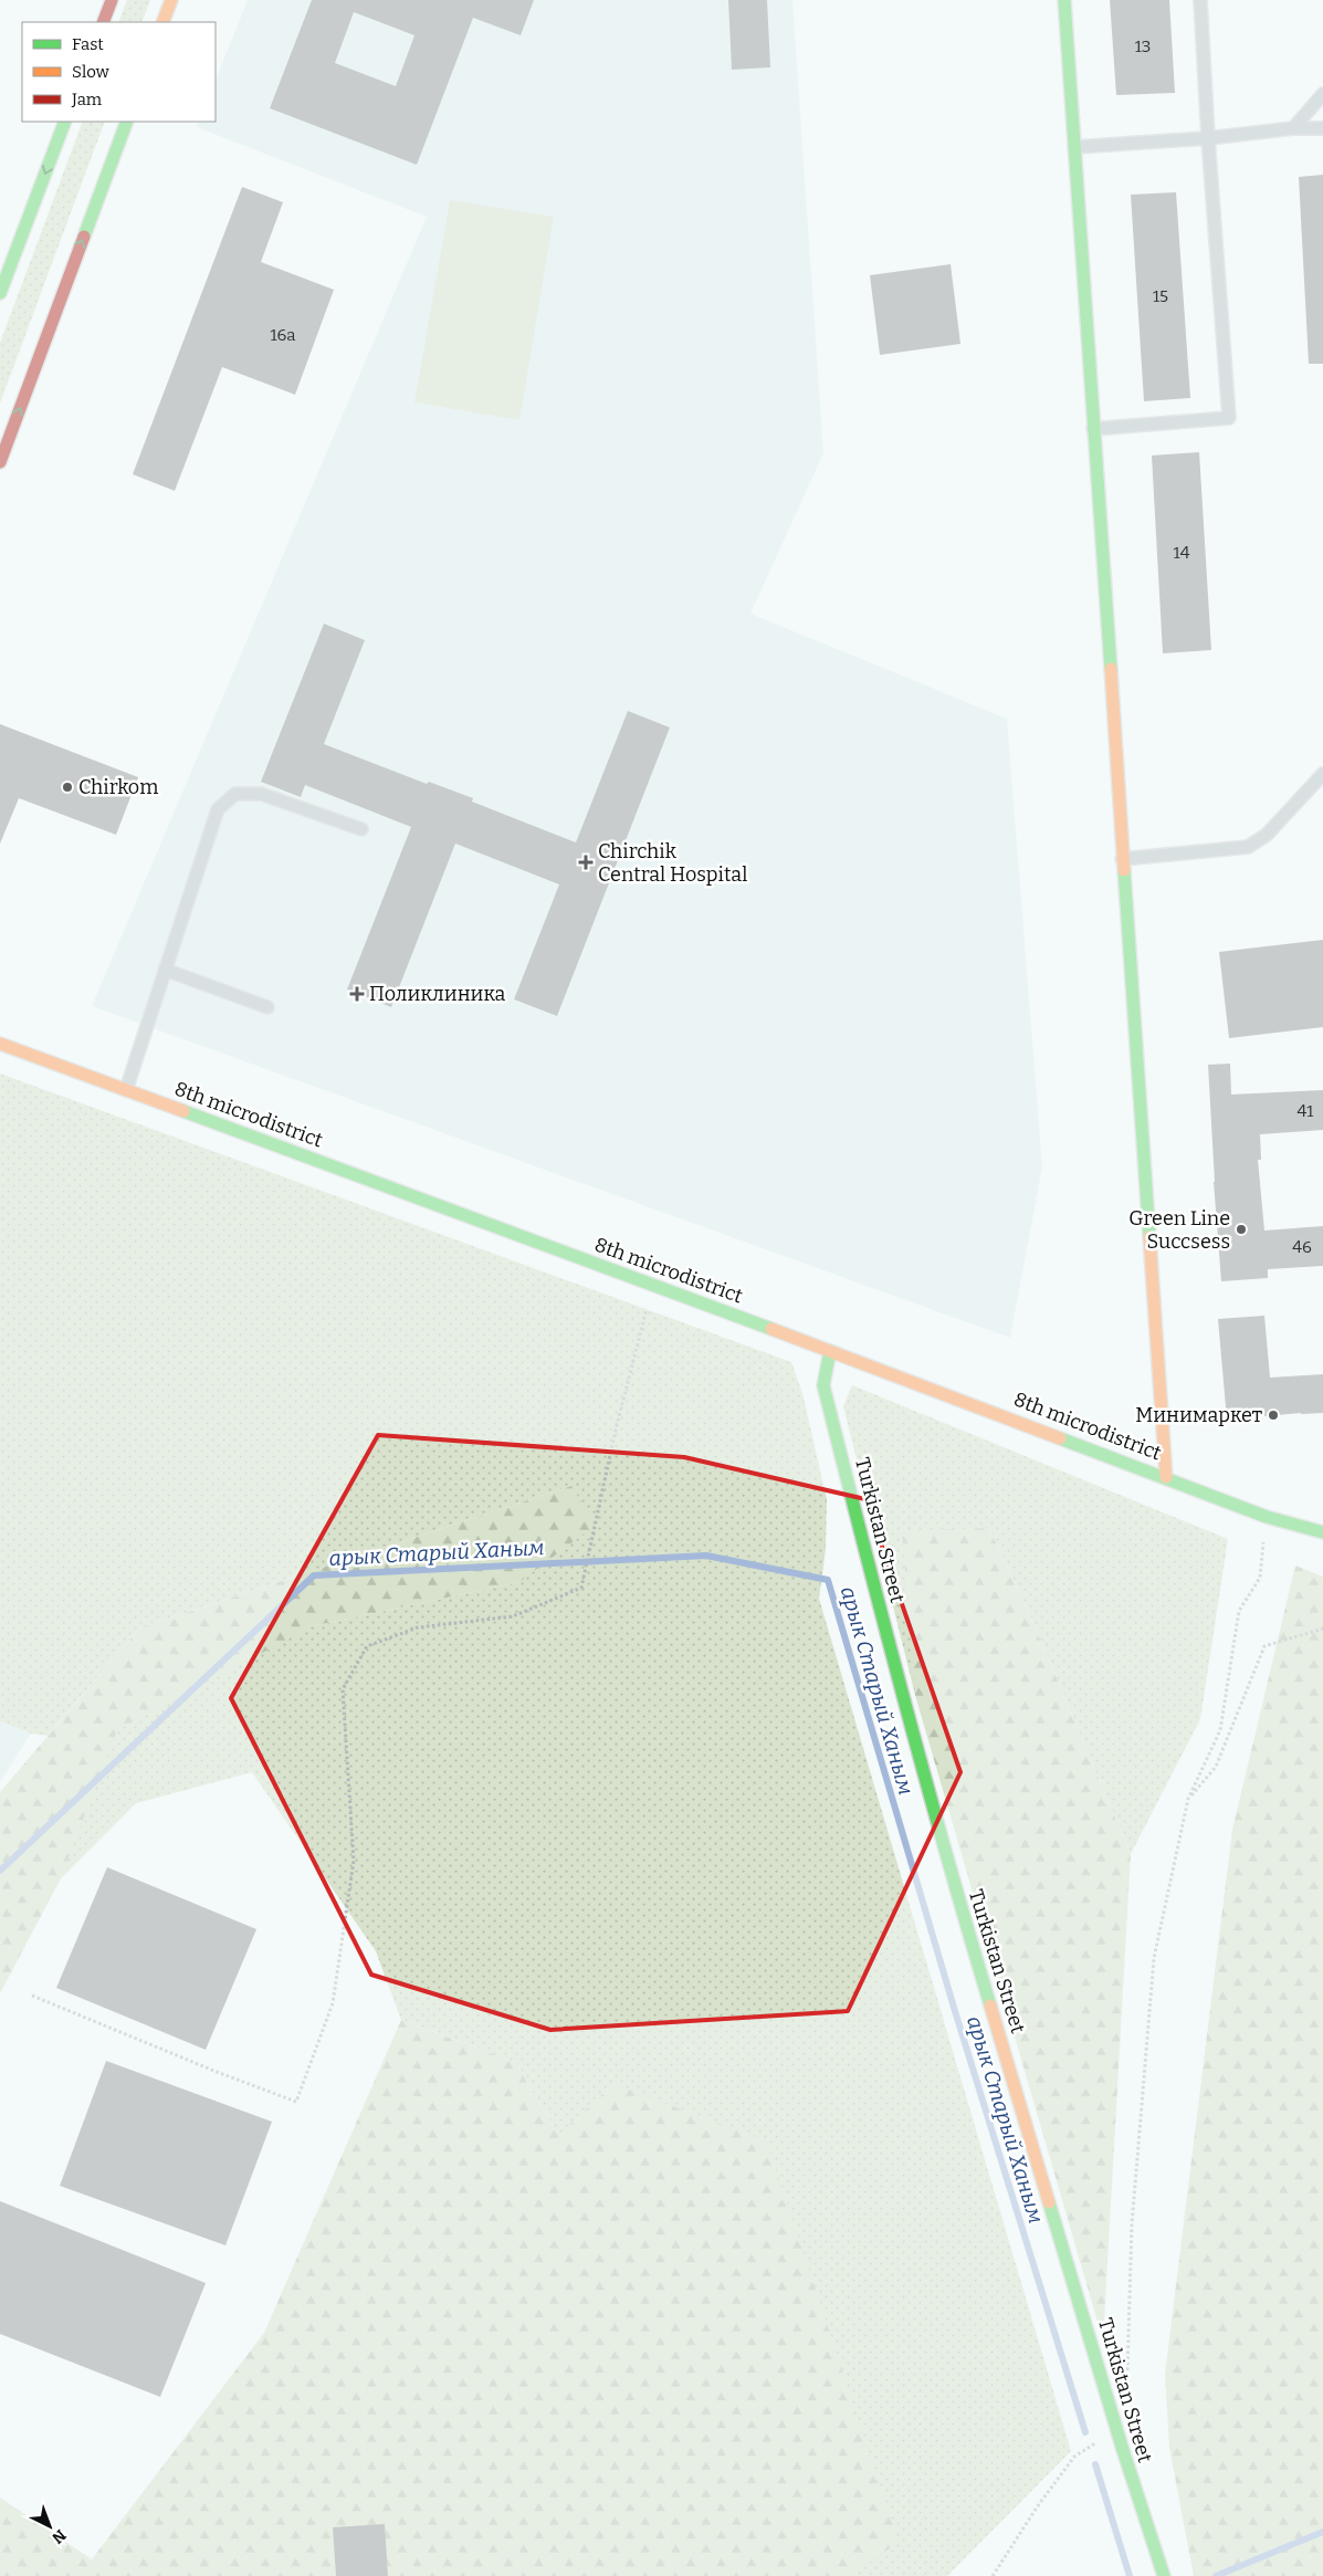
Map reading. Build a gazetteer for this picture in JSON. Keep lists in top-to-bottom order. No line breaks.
{"streets":{"street":["8th microdistrict","Turkistan Street"]},"crossings":[["8th microdistrict","Turkistan Street"]],"water":["арык Старый Ханым"],"places":{"other":["Chirkom","Green Line Succsess","Минимаркет"],"health":["Chirchik Central Hospital","Поликлиника"]},"house_numbers":["13","15","16a","14","41","46"],"legend":["Fast","Slow","Jam"],"north":"bottom right"}
